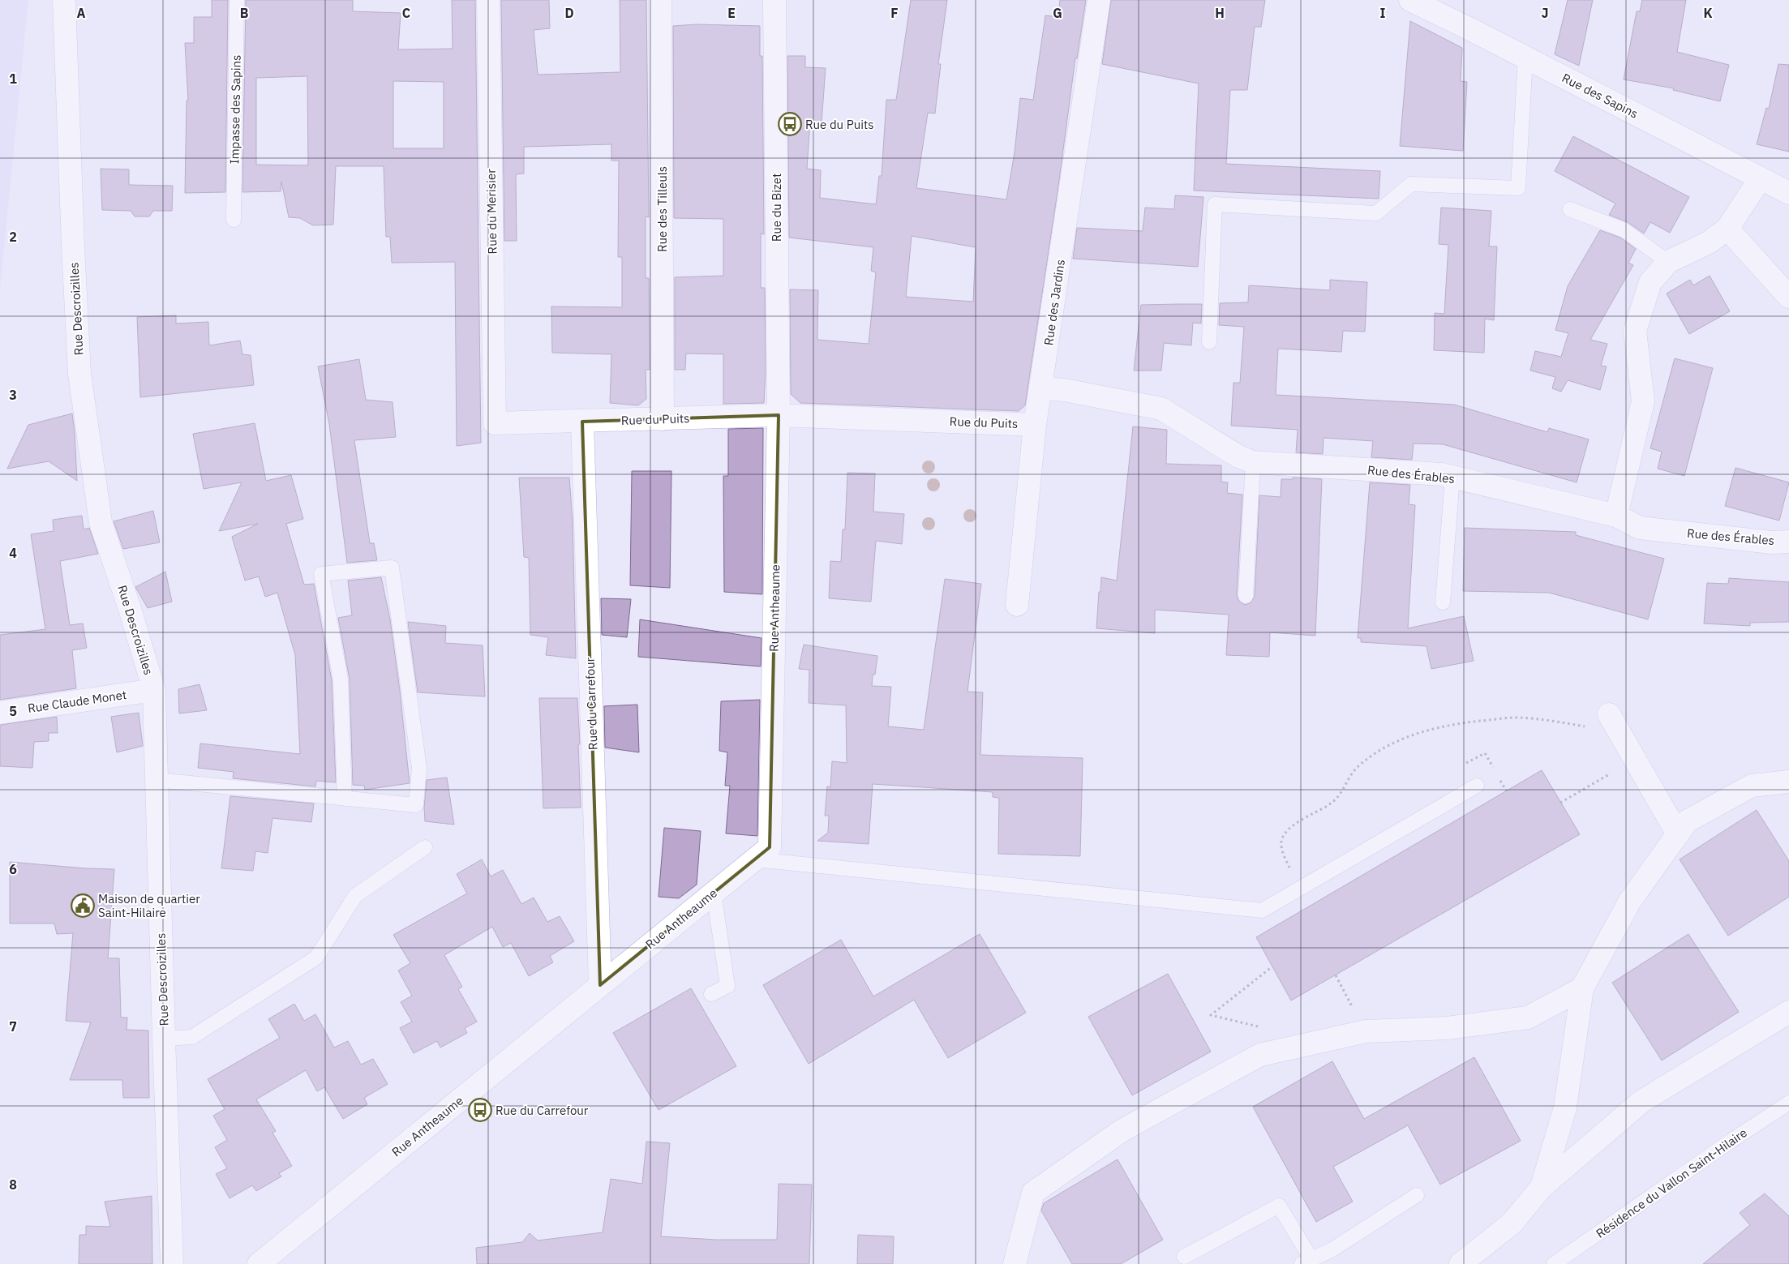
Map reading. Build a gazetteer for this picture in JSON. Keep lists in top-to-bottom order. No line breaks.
{"streets":{"street":["Rue des Sapins","Rue du Bizet","Rue des Tilleuls","Rue du Merisier","Rue des Jardins","Rue Descroizilles","Rue du Puits","Rue des Érables","Rue Antheaume","Rue Claude Monet","Rue du Carrefour"],"lane":["Impasse des Sapins","Résidence du Vallon Saint-Hilaire"]},"crossings":[["Rue du Bizet","Rue du Puits"],["Rue du Bizet","Rue Antheaume"],["Rue des Tilleuls","Rue du Puits"],["Rue du Merisier","Rue du Puits"],["Rue des Jardins","Rue du Puits"],["Rue des Jardins","Rue des Érables"],["Rue Descroizilles","Rue Claude Monet"],["Rue du Puits","Rue Antheaume"],["Rue du Puits","Rue du Carrefour"],["Rue Antheaume","Rue du Carrefour"]],"places":{"bus stop":["Rue du Puits","Rue du Carrefour"],"public building":["Maison de quartier Saint-Hilaire"]},"grid":{"columns":["A","B","C","D","E","F","G","H","I","J","K"],"rows":["1","2","3","4","5","6","7","8"]}}
